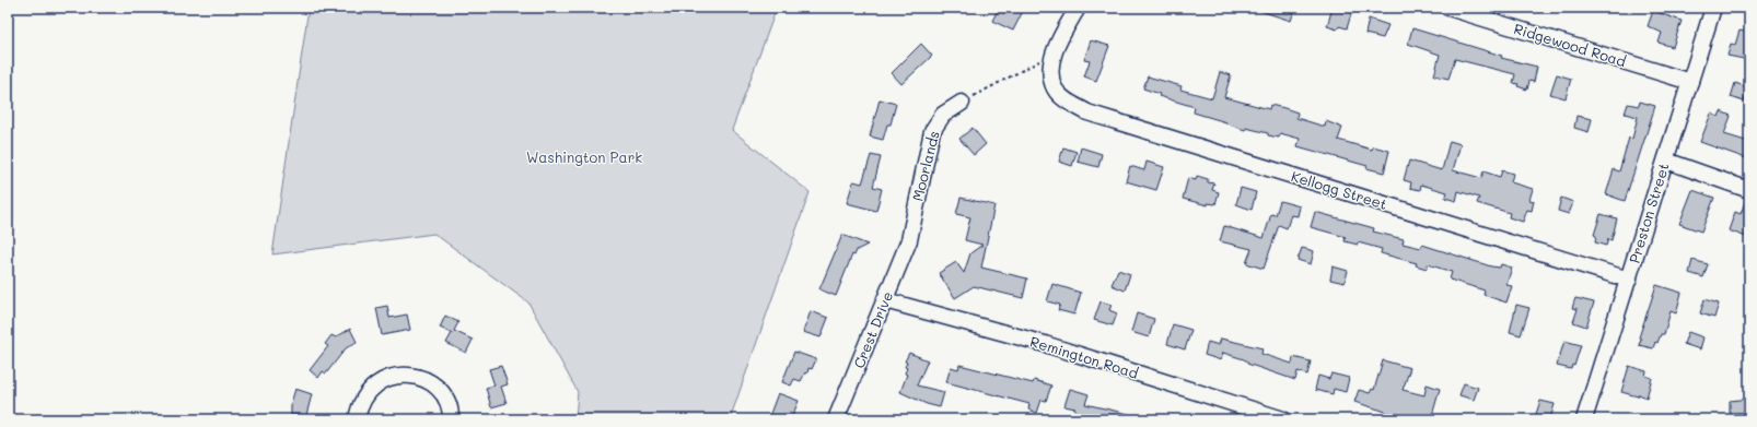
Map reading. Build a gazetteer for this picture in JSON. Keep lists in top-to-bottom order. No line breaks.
{"streets":{"street":["Ridgewood Road","Moorlands","Kellogg Street","Preston Street","Crest Drive","Remington Road"]},"crossings":[["Ridgewood Road","Preston Street"],["Moorlands","Crest Drive"],["Kellogg Street","Preston Street"],["Crest Drive","Remington Road"]],"parks":["Washington Park"]}
